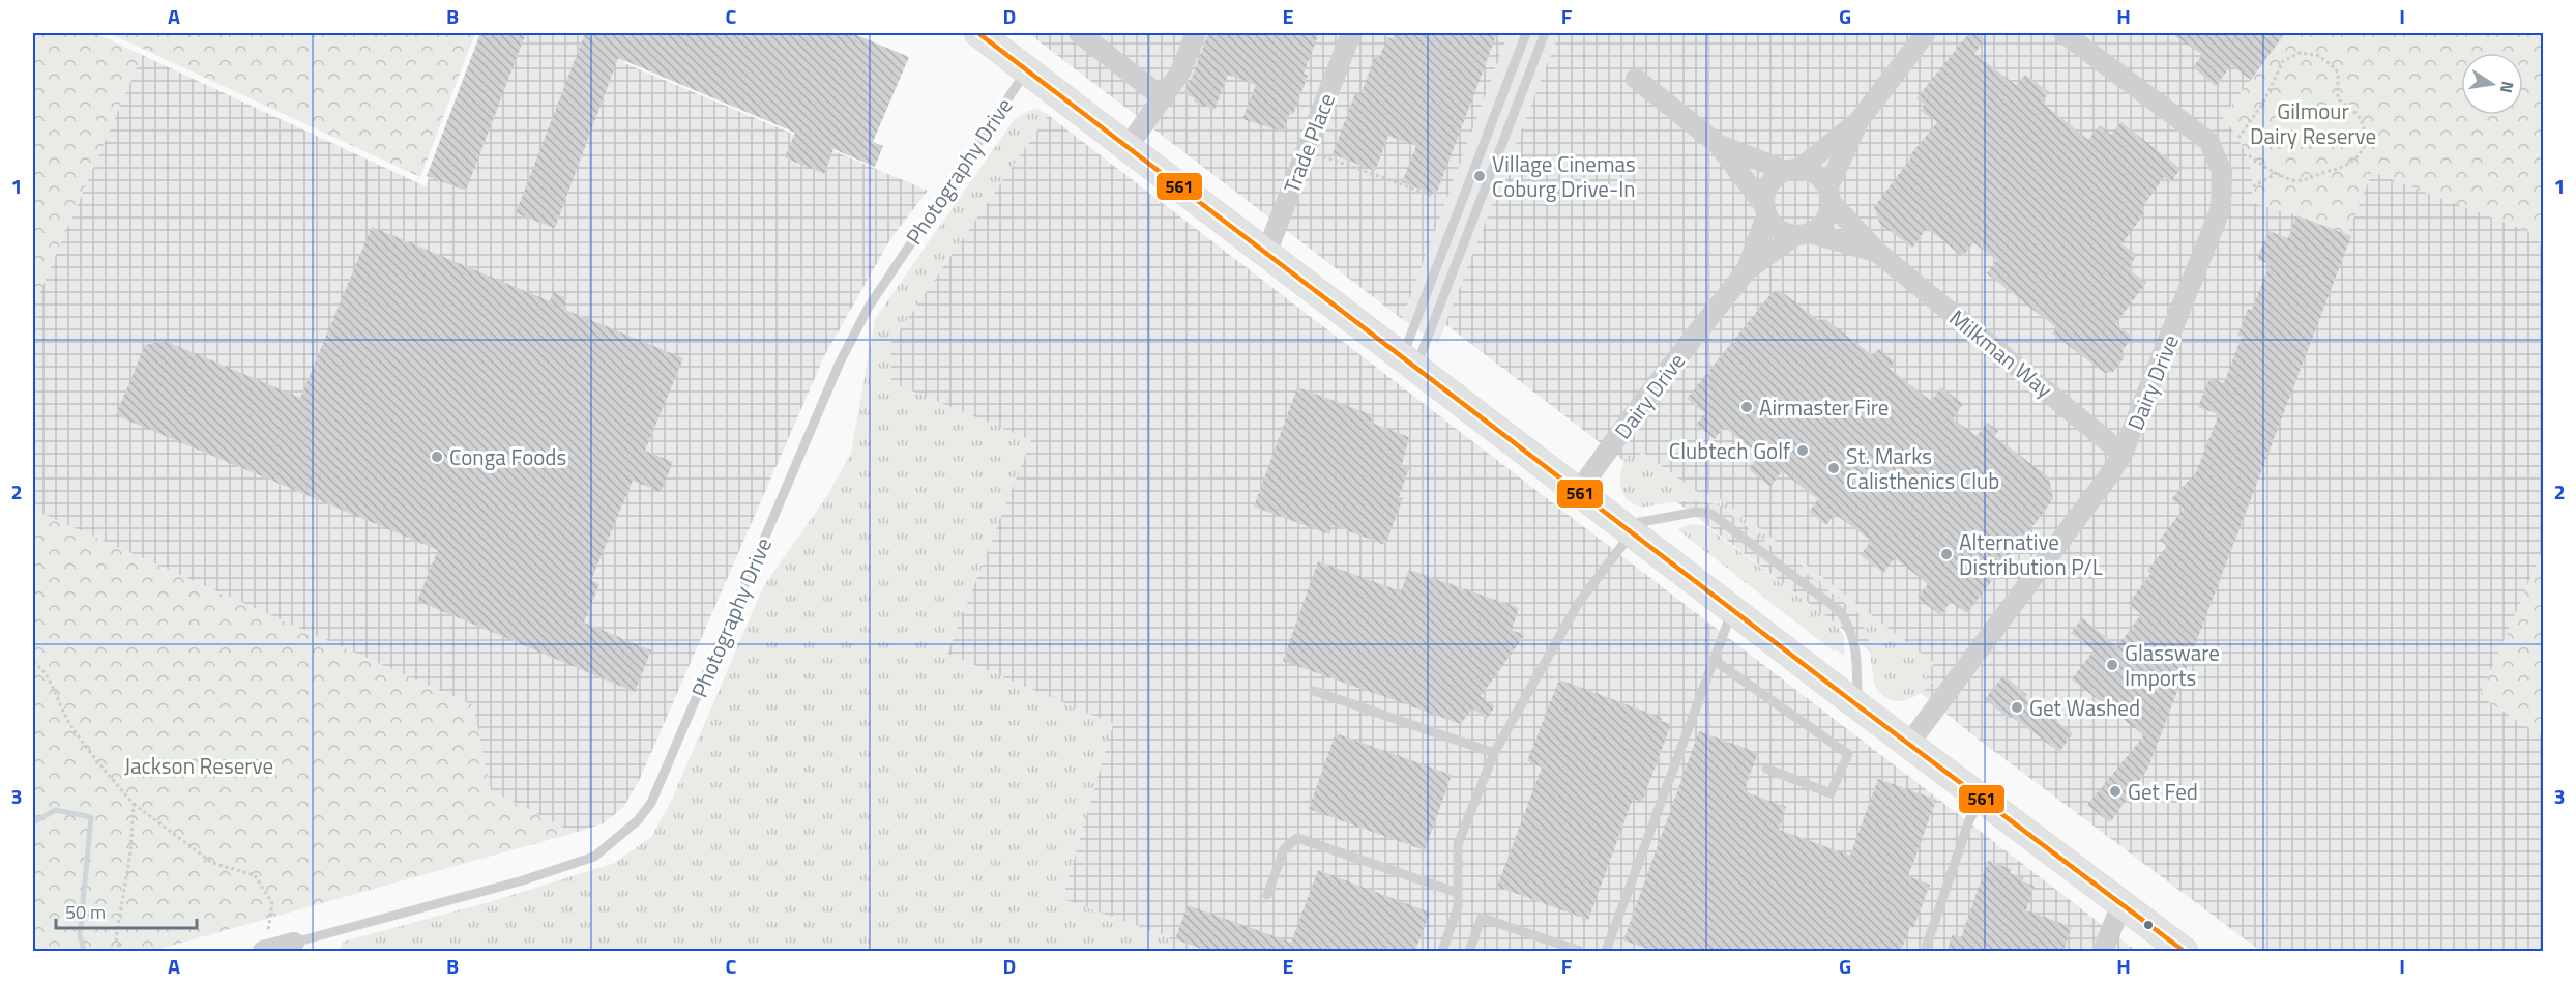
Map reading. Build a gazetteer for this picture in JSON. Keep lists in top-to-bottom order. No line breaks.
{"streets":{"street":["Trade Place","Photography Drive","Milkman Way","Dairy Drive"]},"crossings":[["Milkman Way","Dairy Drive"]],"parks":["Gilmour Dairy Reserve","Jackson Reserve"],"places":["Village Cinemas Coburg Drive-In","Airmaster Fire","Clubtech Golf","Conga Foods","St. Marks Calisthenics Club","Alternative Distribution P/L","Glassware Imports","Get Washed","Get Fed"],"lines":["transit line 561"],"scale_bar":"50 m","north":"right","grid":{"columns":["A","B","C","D","E","F","G","H","I"],"rows":["1","2","3"]}}
